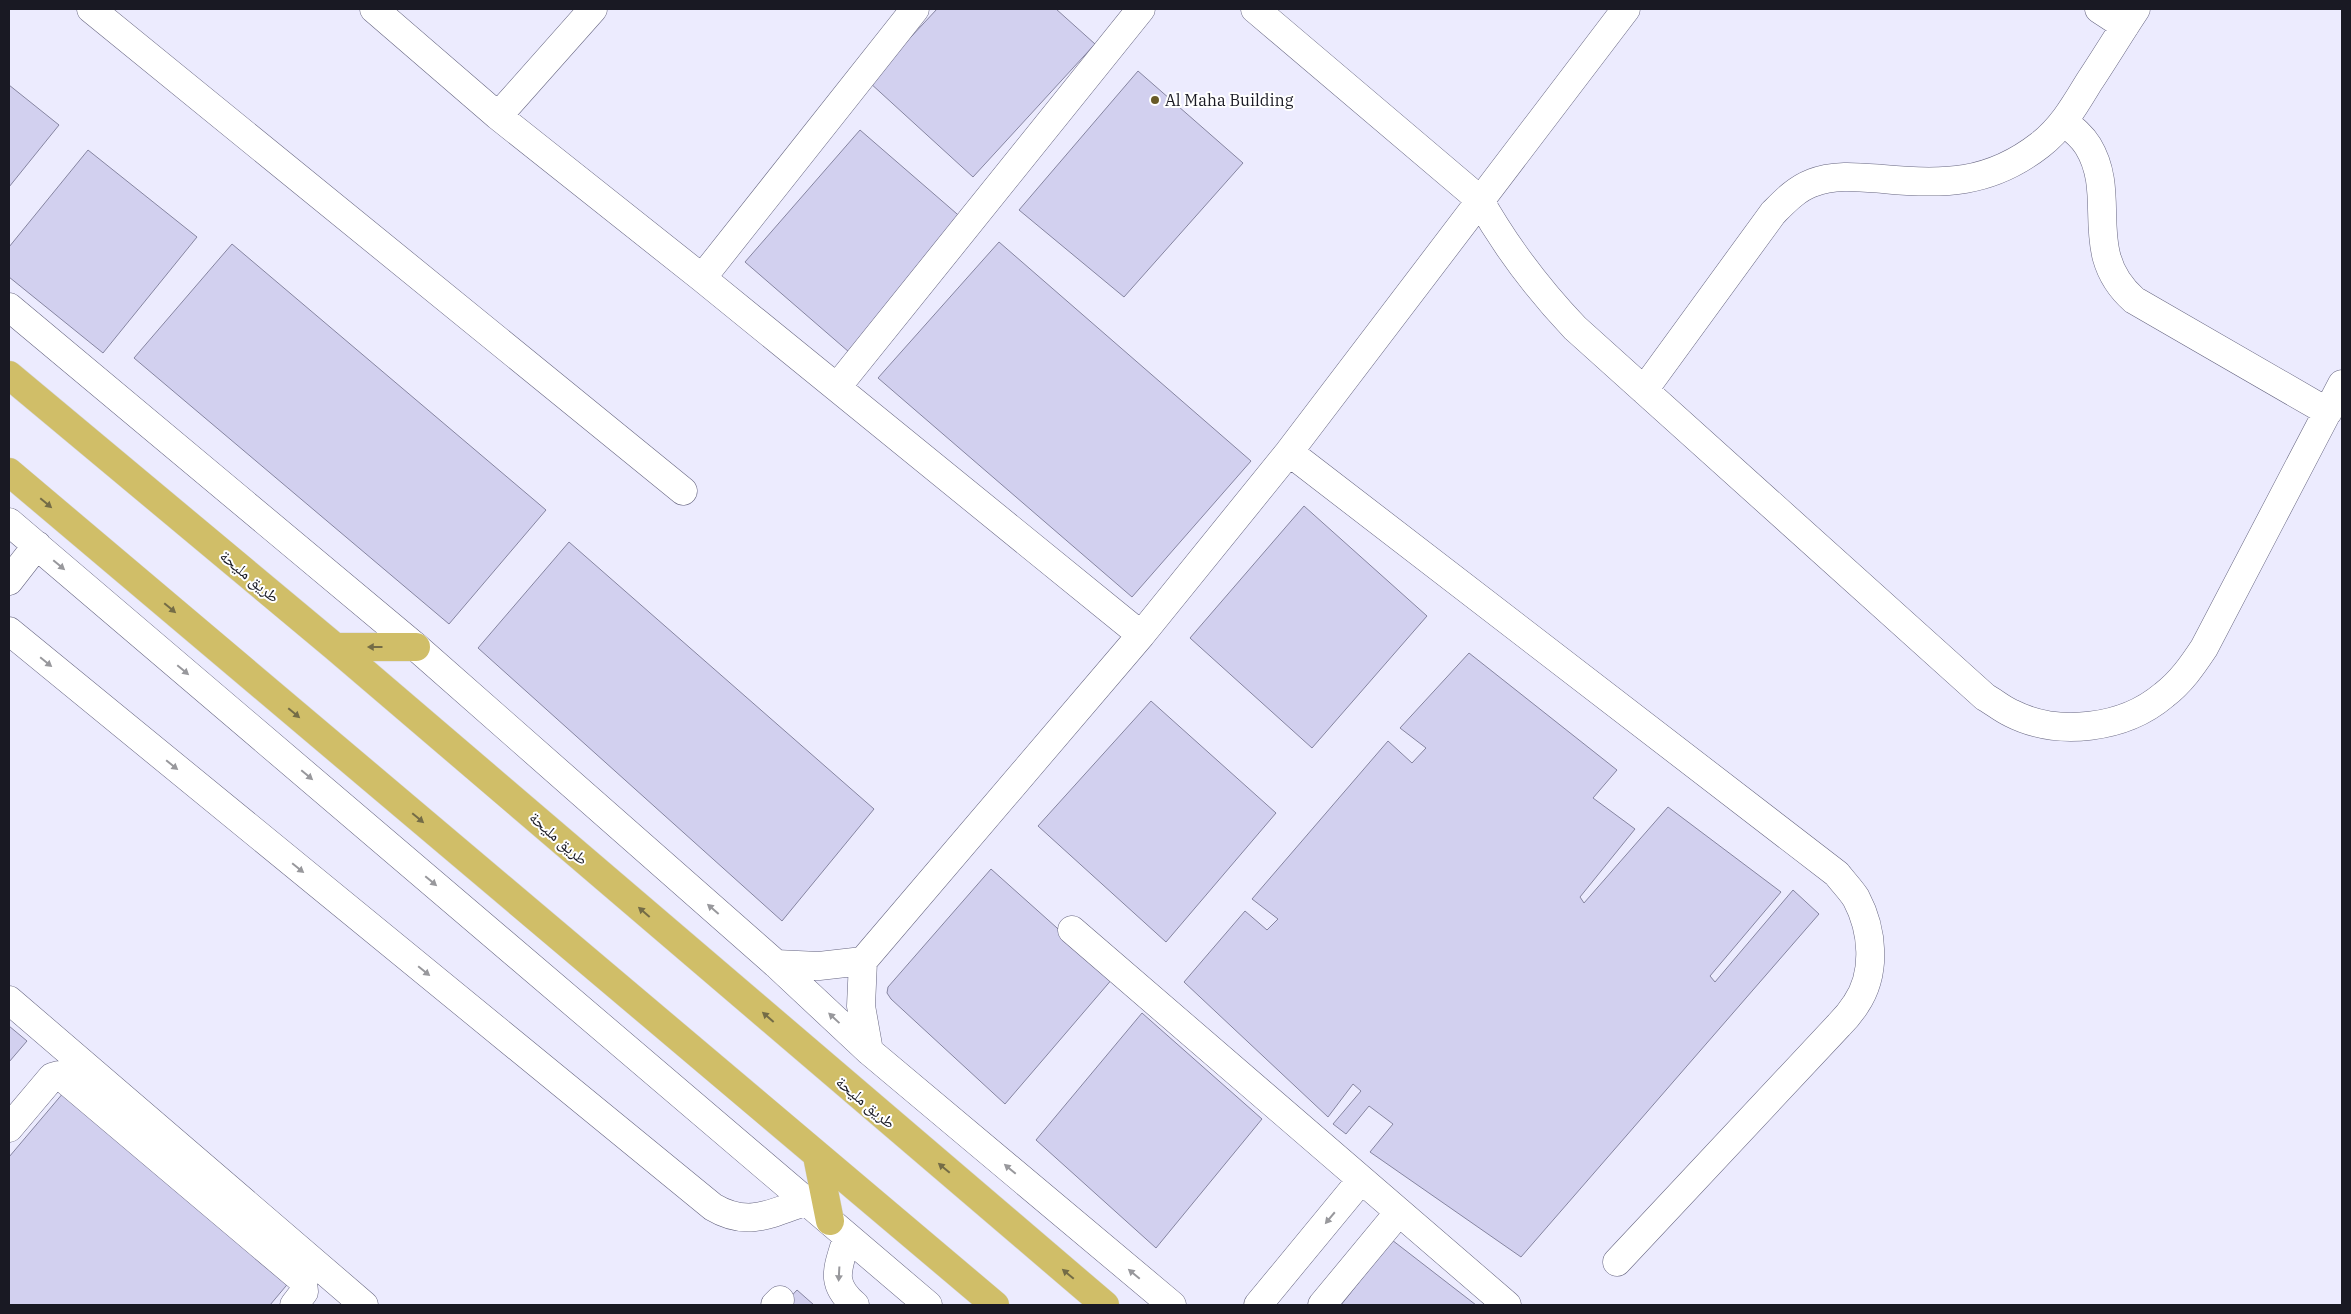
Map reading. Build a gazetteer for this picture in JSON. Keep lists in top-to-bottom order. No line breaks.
{"streets":{"main road":["طريق مليحة"]},"places":["Al Maha Building"]}
